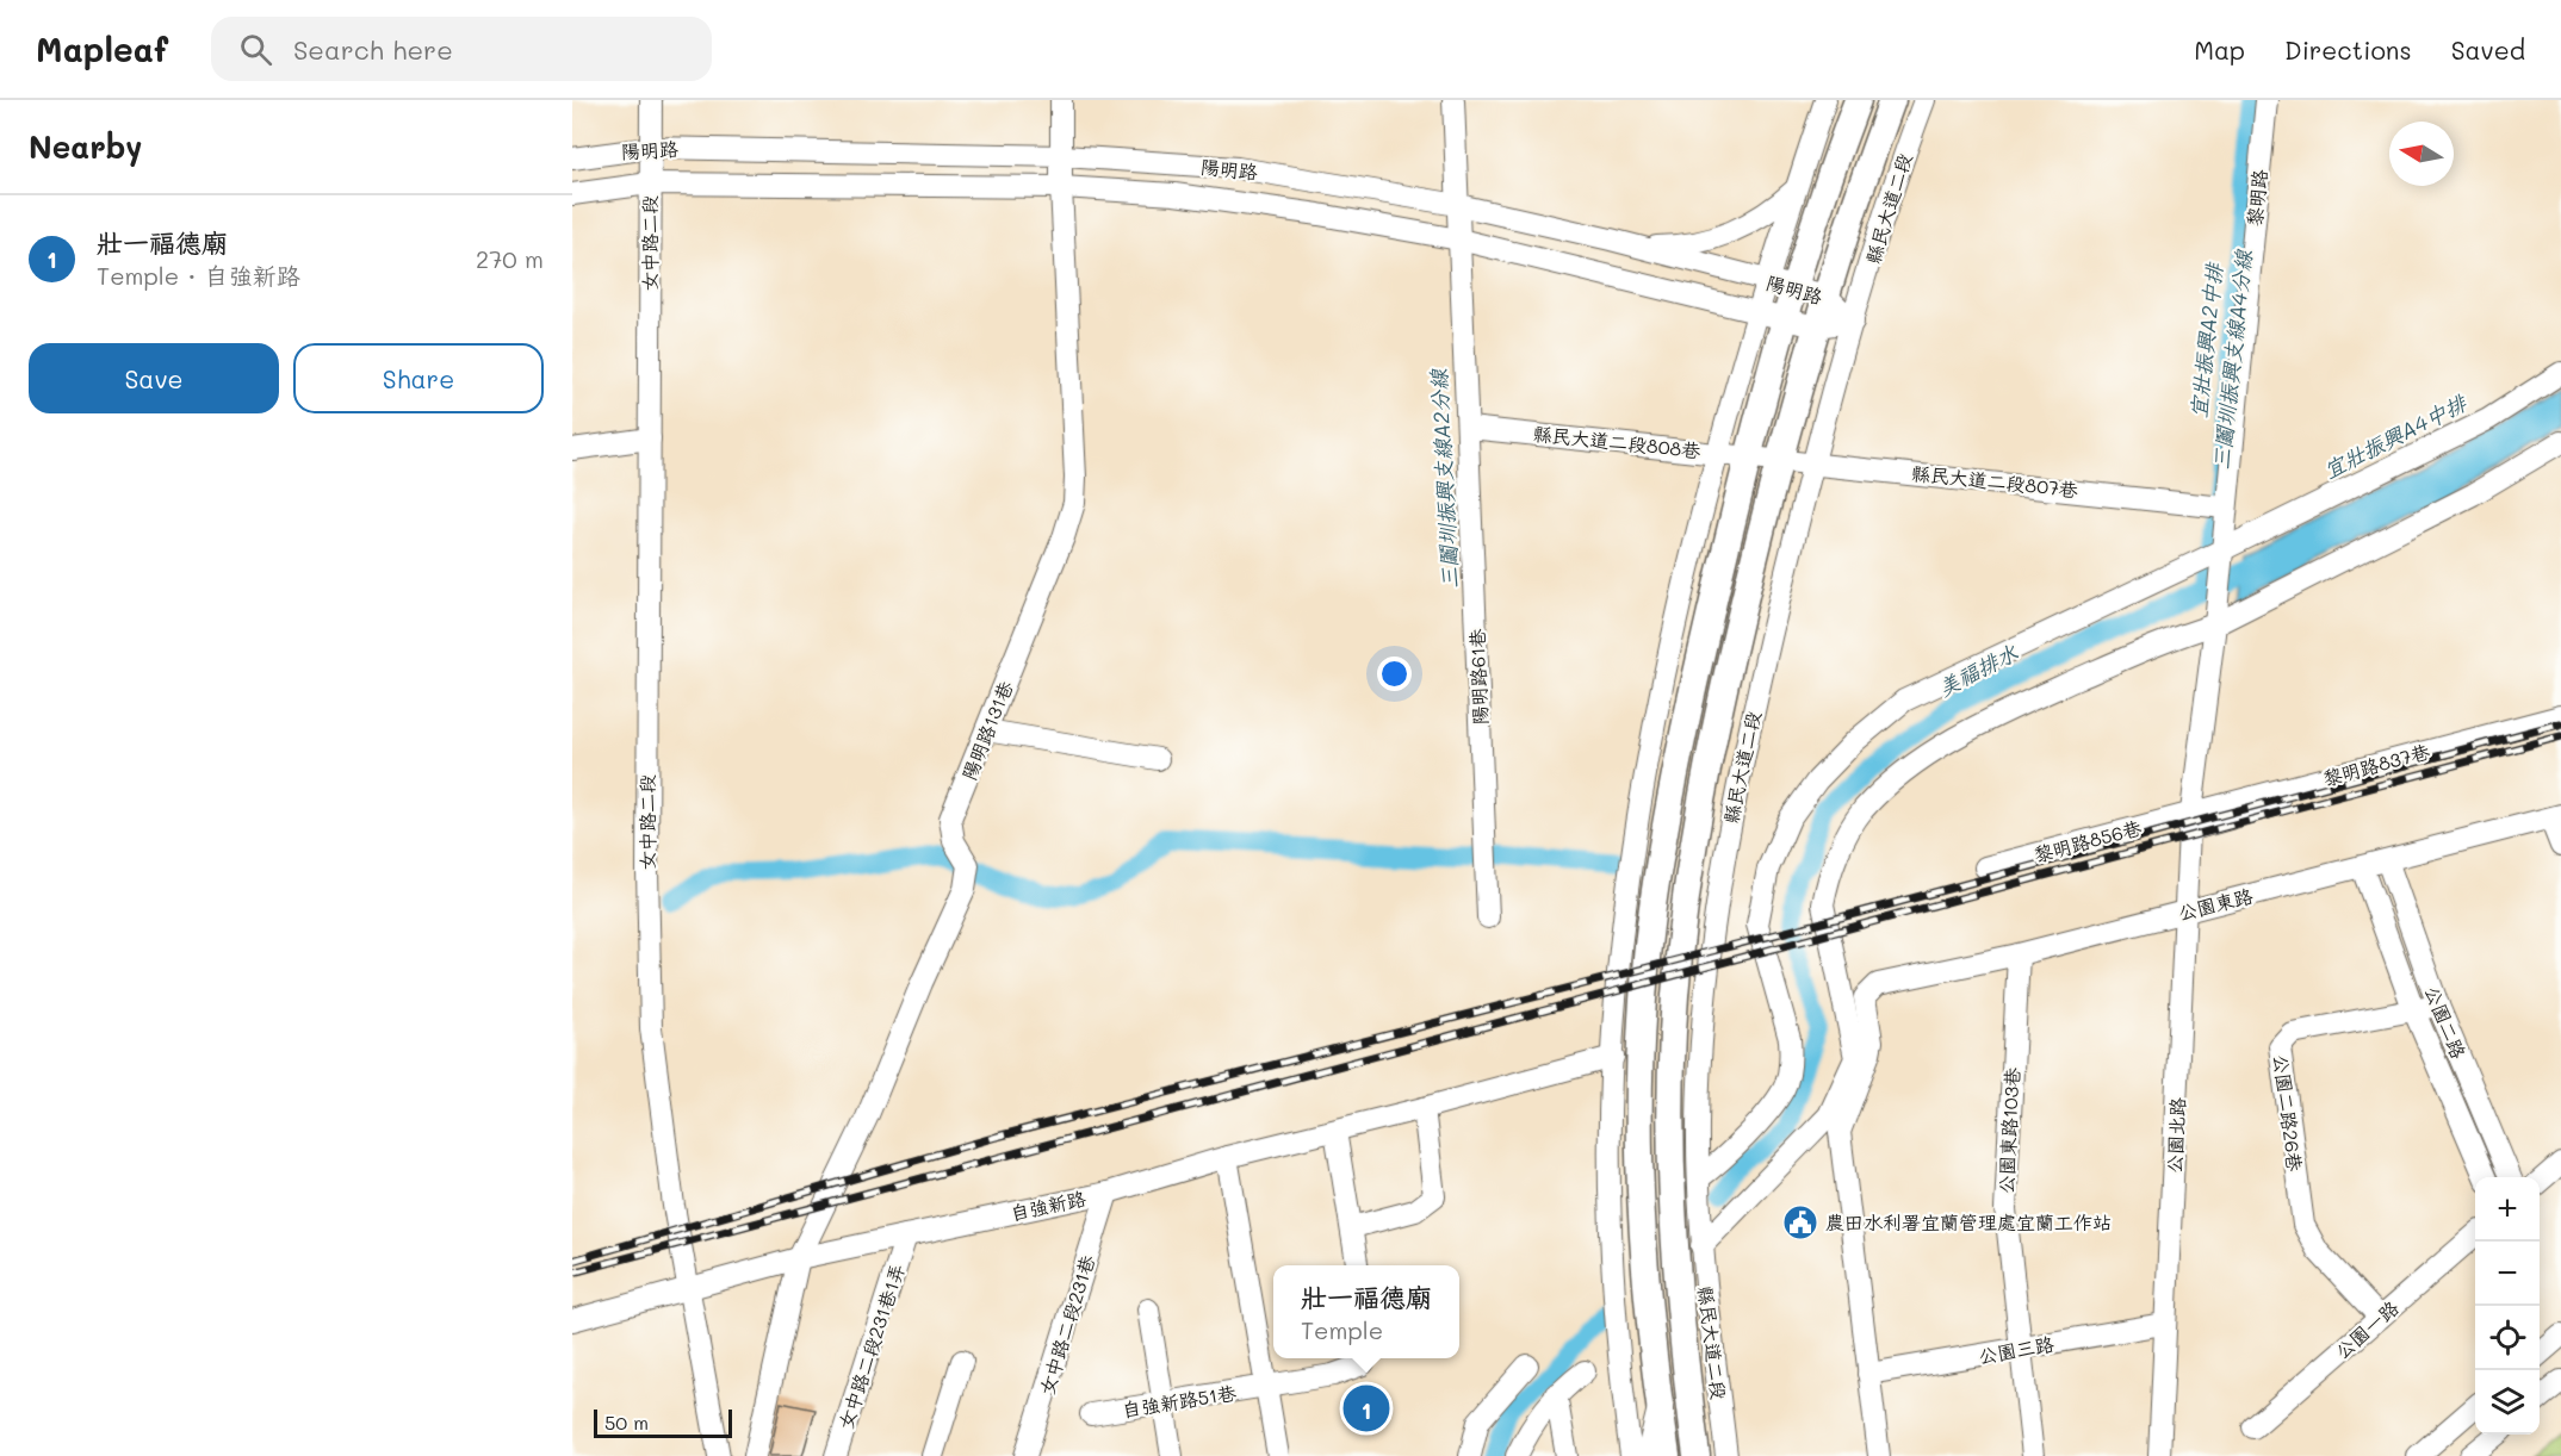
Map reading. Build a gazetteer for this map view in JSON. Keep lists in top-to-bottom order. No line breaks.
{"streets":{"main road":["縣民大道二段"],"street":["陽明路","黎明路","女中路二段","縣民大道二段808巷","縣民大道二段807巷","陽明路61巷","陽明路131巷","黎明路837巷","黎明路856巷","公園東路","公園二路","公園二路26巷","公園東路103巷","公園北路","自強新路","女中路二段231巷","公園一路","女中路二段231巷1弄","公園三路","自強新路51巷"]},"crossings":[["陽明路","縣民大道二段"],["陽明路","女中路二段"],["陽明路","陽明路61巷"],["陽明路","陽明路131巷"],["黎明路","縣民大道二段807巷"],["縣民大道二段","縣民大道二段808巷"],["縣民大道二段","縣民大道二段807巷"],["縣民大道二段","自強新路"],["女中路二段","自強新路"],["縣民大道二段808巷","縣民大道二段807巷"],["縣民大道二段808巷","陽明路61巷"],["陽明路131巷","自強新路"],["黎明路837巷","黎明路856巷"],["黎明路837巷","公園北路"],["黎明路856巷","公園北路"],["公園東路","公園二路"],["公園東路","公園東路103巷"],["公園東路","公園北路"],["公園東路","公園三路"],["公園二路","公園二路26巷"],["公園二路26巷","公園一路"],["公園東路103巷","公園三路"],["公園北路","公園三路"],["自強新路","女中路二段231巷"],["自強新路","女中路二段231巷1弄"]],"water":["宜壯振興A2中排","三鬮圳振興支線A4分線","宜壯振興A4中排","三鬮圳振興支線A2分線","美福排水"],"places":{"public building":["農田水利署宜蘭管理處宜蘭工作站"]},"scale_bar":"50 m","north":"left","page":{"header":"Mapleaf","search":"Search here","nav":["Map","Directions","Saved"],"heading":"Nearby","list":[{"mark":"1","name":"壯一福德廟","note":"Temple · 自強新路","value":"270 m"}],"buttons":["Save","Share"],"map_buttons":["+","−"],"popup":["壯一福德廟","Temple"],"pins":"1","scale":"50 m"}}
